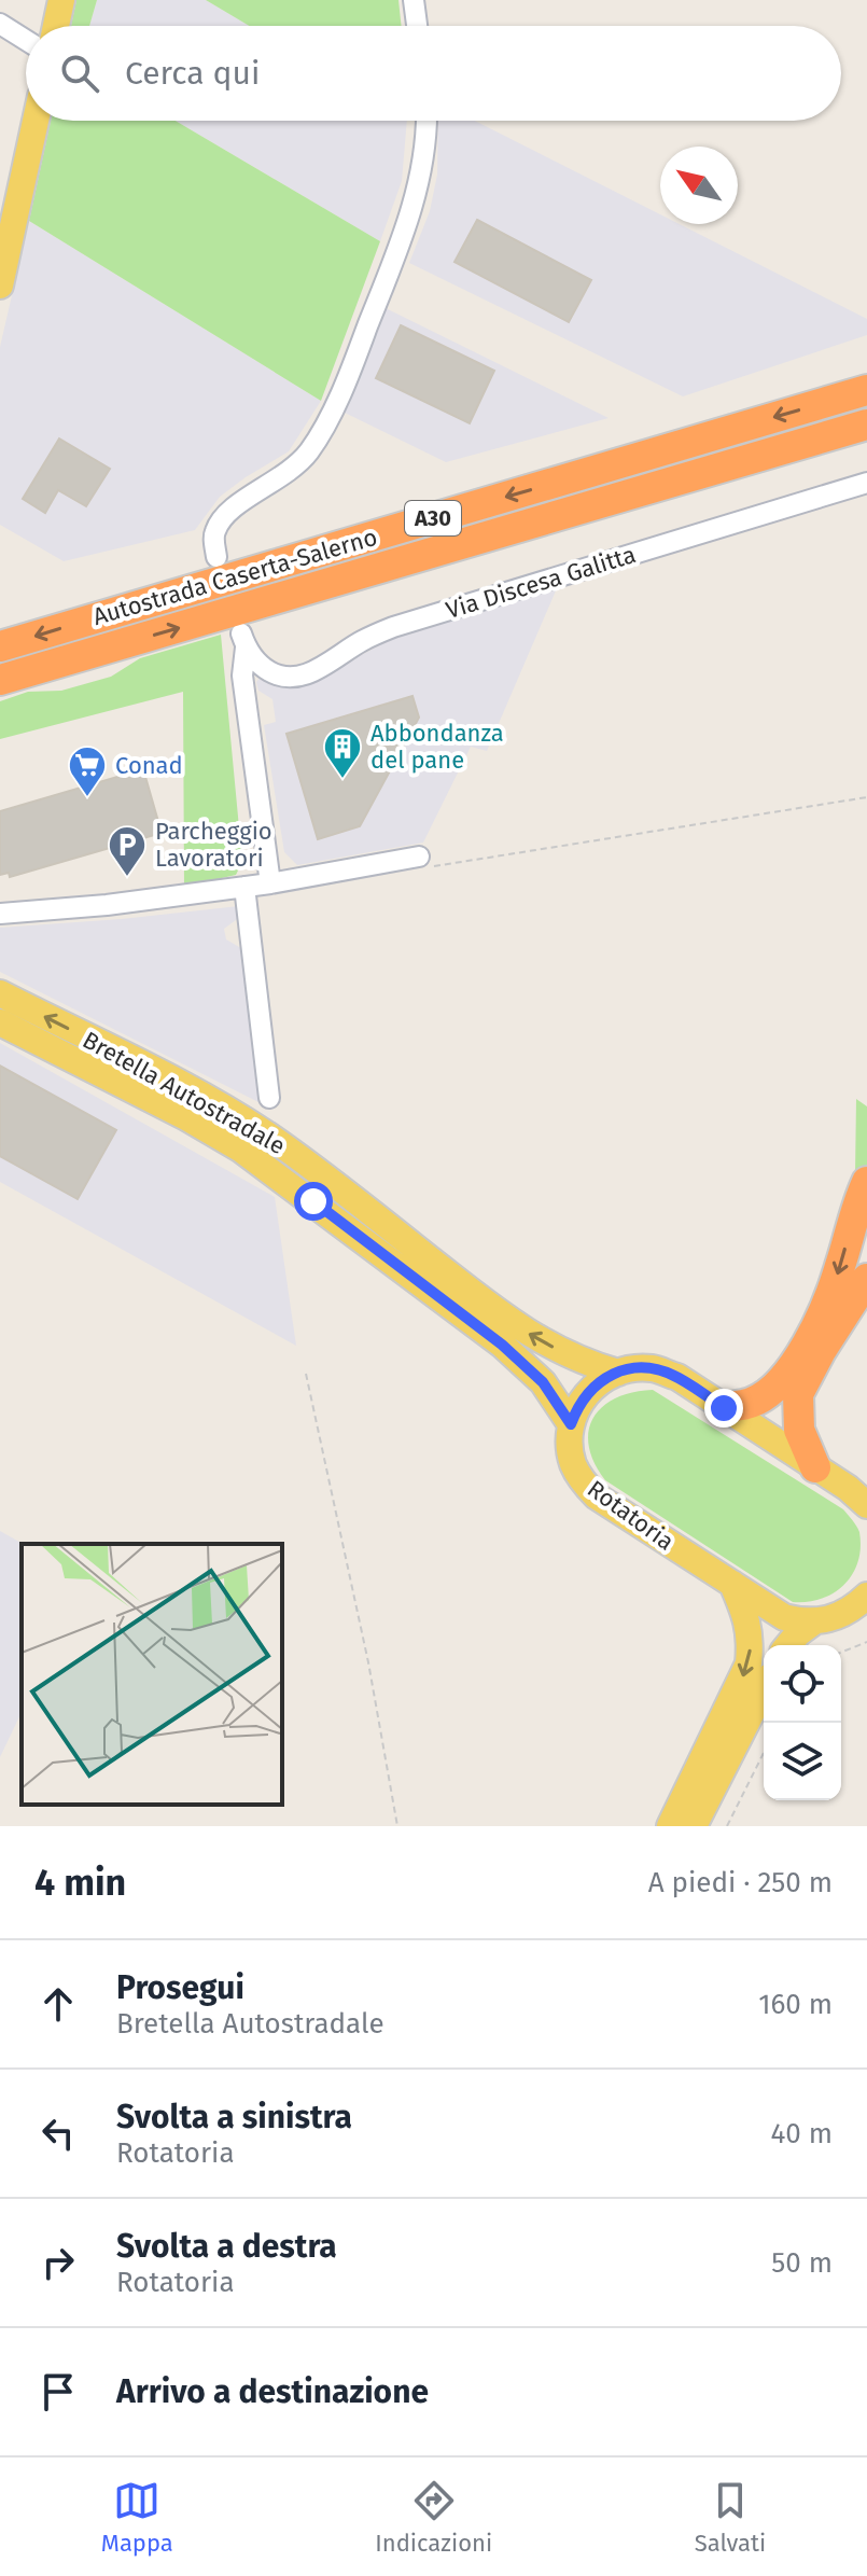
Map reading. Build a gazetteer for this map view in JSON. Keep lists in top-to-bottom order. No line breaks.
{"streets":{"highway":["A30","Autostrada Caserta-Salerno"],"main road":["Bretella Autostradale","Rotatoria"],"street":["Via Discesa Galitta"]},"crossings":[["Bretella Autostradale","Rotatoria"]],"places":{"building":["Abbondanza del pane"],"supermarket":["Conad"],"parking":["Parcheggio Lavoratori"]},"north":"top left","page":{"search":"Cerca qui","heading":["4 min","A piedi · 250 m"],"list":[["Prosegui","Bretella Autostradale","160 m"],["Svolta a sinistra","Rotatoria","40 m"],["Svolta a destra","Rotatoria","50 m"],"Arrivo a destinazione"],"nav":["Mappa","Indicazioni","Salvati"]}}
